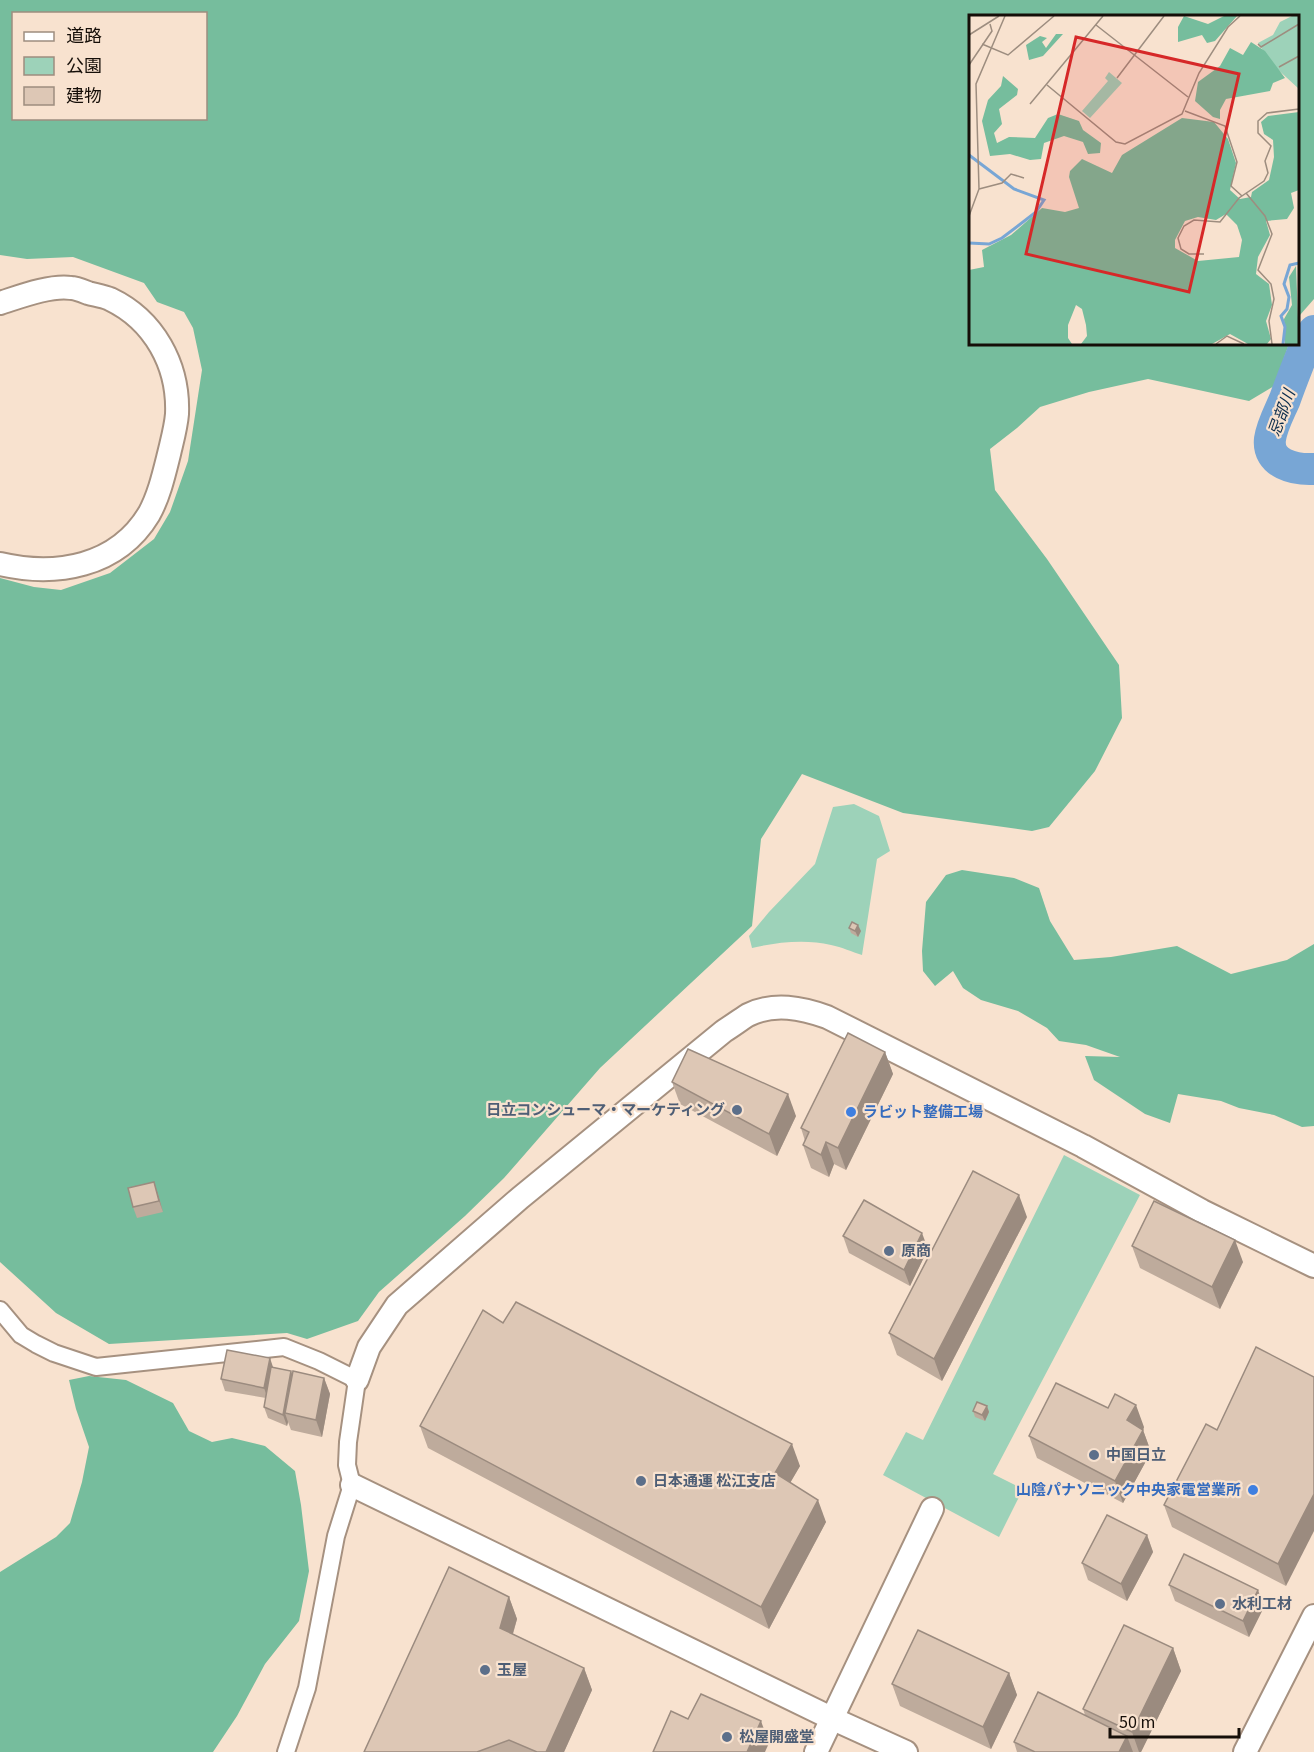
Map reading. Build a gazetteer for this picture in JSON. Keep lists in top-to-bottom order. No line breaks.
{"water":["忌部川"],"places":["日立コンシューマ・マーケティング","ラビット整備工場","原商","中国日立","日本通運 松江支店","山陰パナソニック中央家電営業所","水利工材","玉屋","松屋開盛堂"],"legend":["道路","公園","建物"],"scale_bar":"50 m"}
